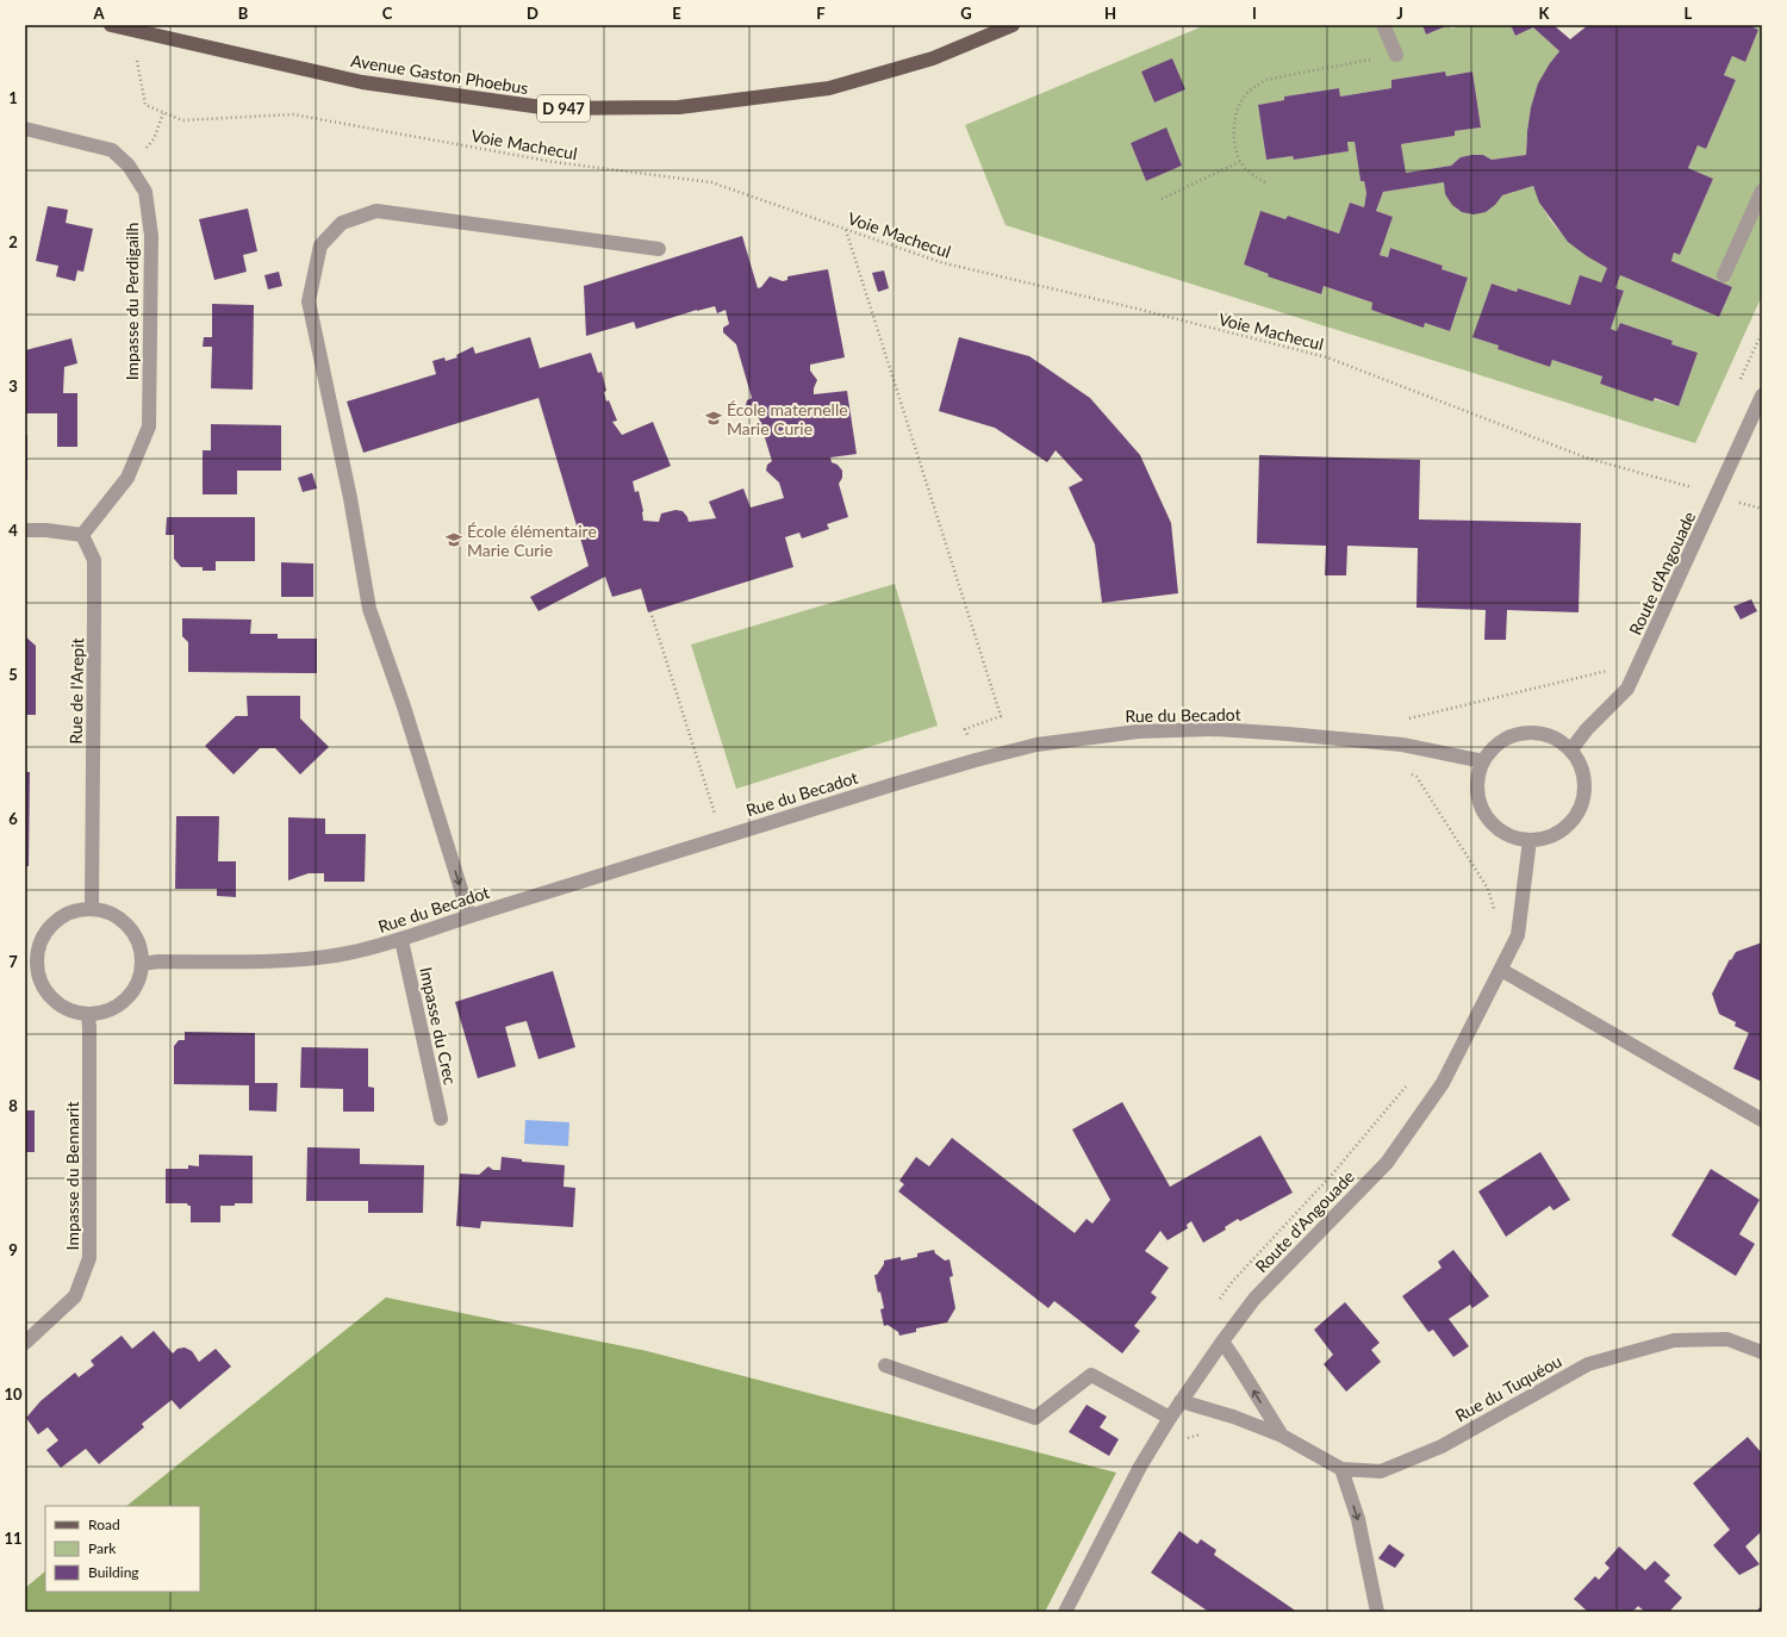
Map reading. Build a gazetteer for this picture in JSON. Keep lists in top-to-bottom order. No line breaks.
{"streets":{"main road":["Avenue Gaston Phoebus","D 947"],"street":["Impasse du Perdigailh","Route d'Angouade","Rue de l'Arepit","Rue du Becadot","Impasse du Crec","Impasse du Bennarit","Rue du Tuquéou"],"path":["Voie Machecul"]},"crossings":[["Impasse du Perdigailh","Rue de l'Arepit"],["Route d'Angouade","Rue du Becadot"],["Route d'Angouade","Rue du Tuquéou"],["Rue de l'Arepit","Rue du Becadot"],["Rue de l'Arepit","Impasse du Bennarit"],["Rue du Becadot","Impasse du Crec"],["Rue du Becadot","Impasse du Bennarit"]],"places":{"school or university":["École maternelle Marie Curie","École élémentaire Marie Curie"]},"legend":["Road","Park","Building"],"grid":{"columns":["A","B","C","D","E","F","G","H","I","J","K","L"],"rows":["1","2","3","4","5","6","7","8","9","10","11"]}}
